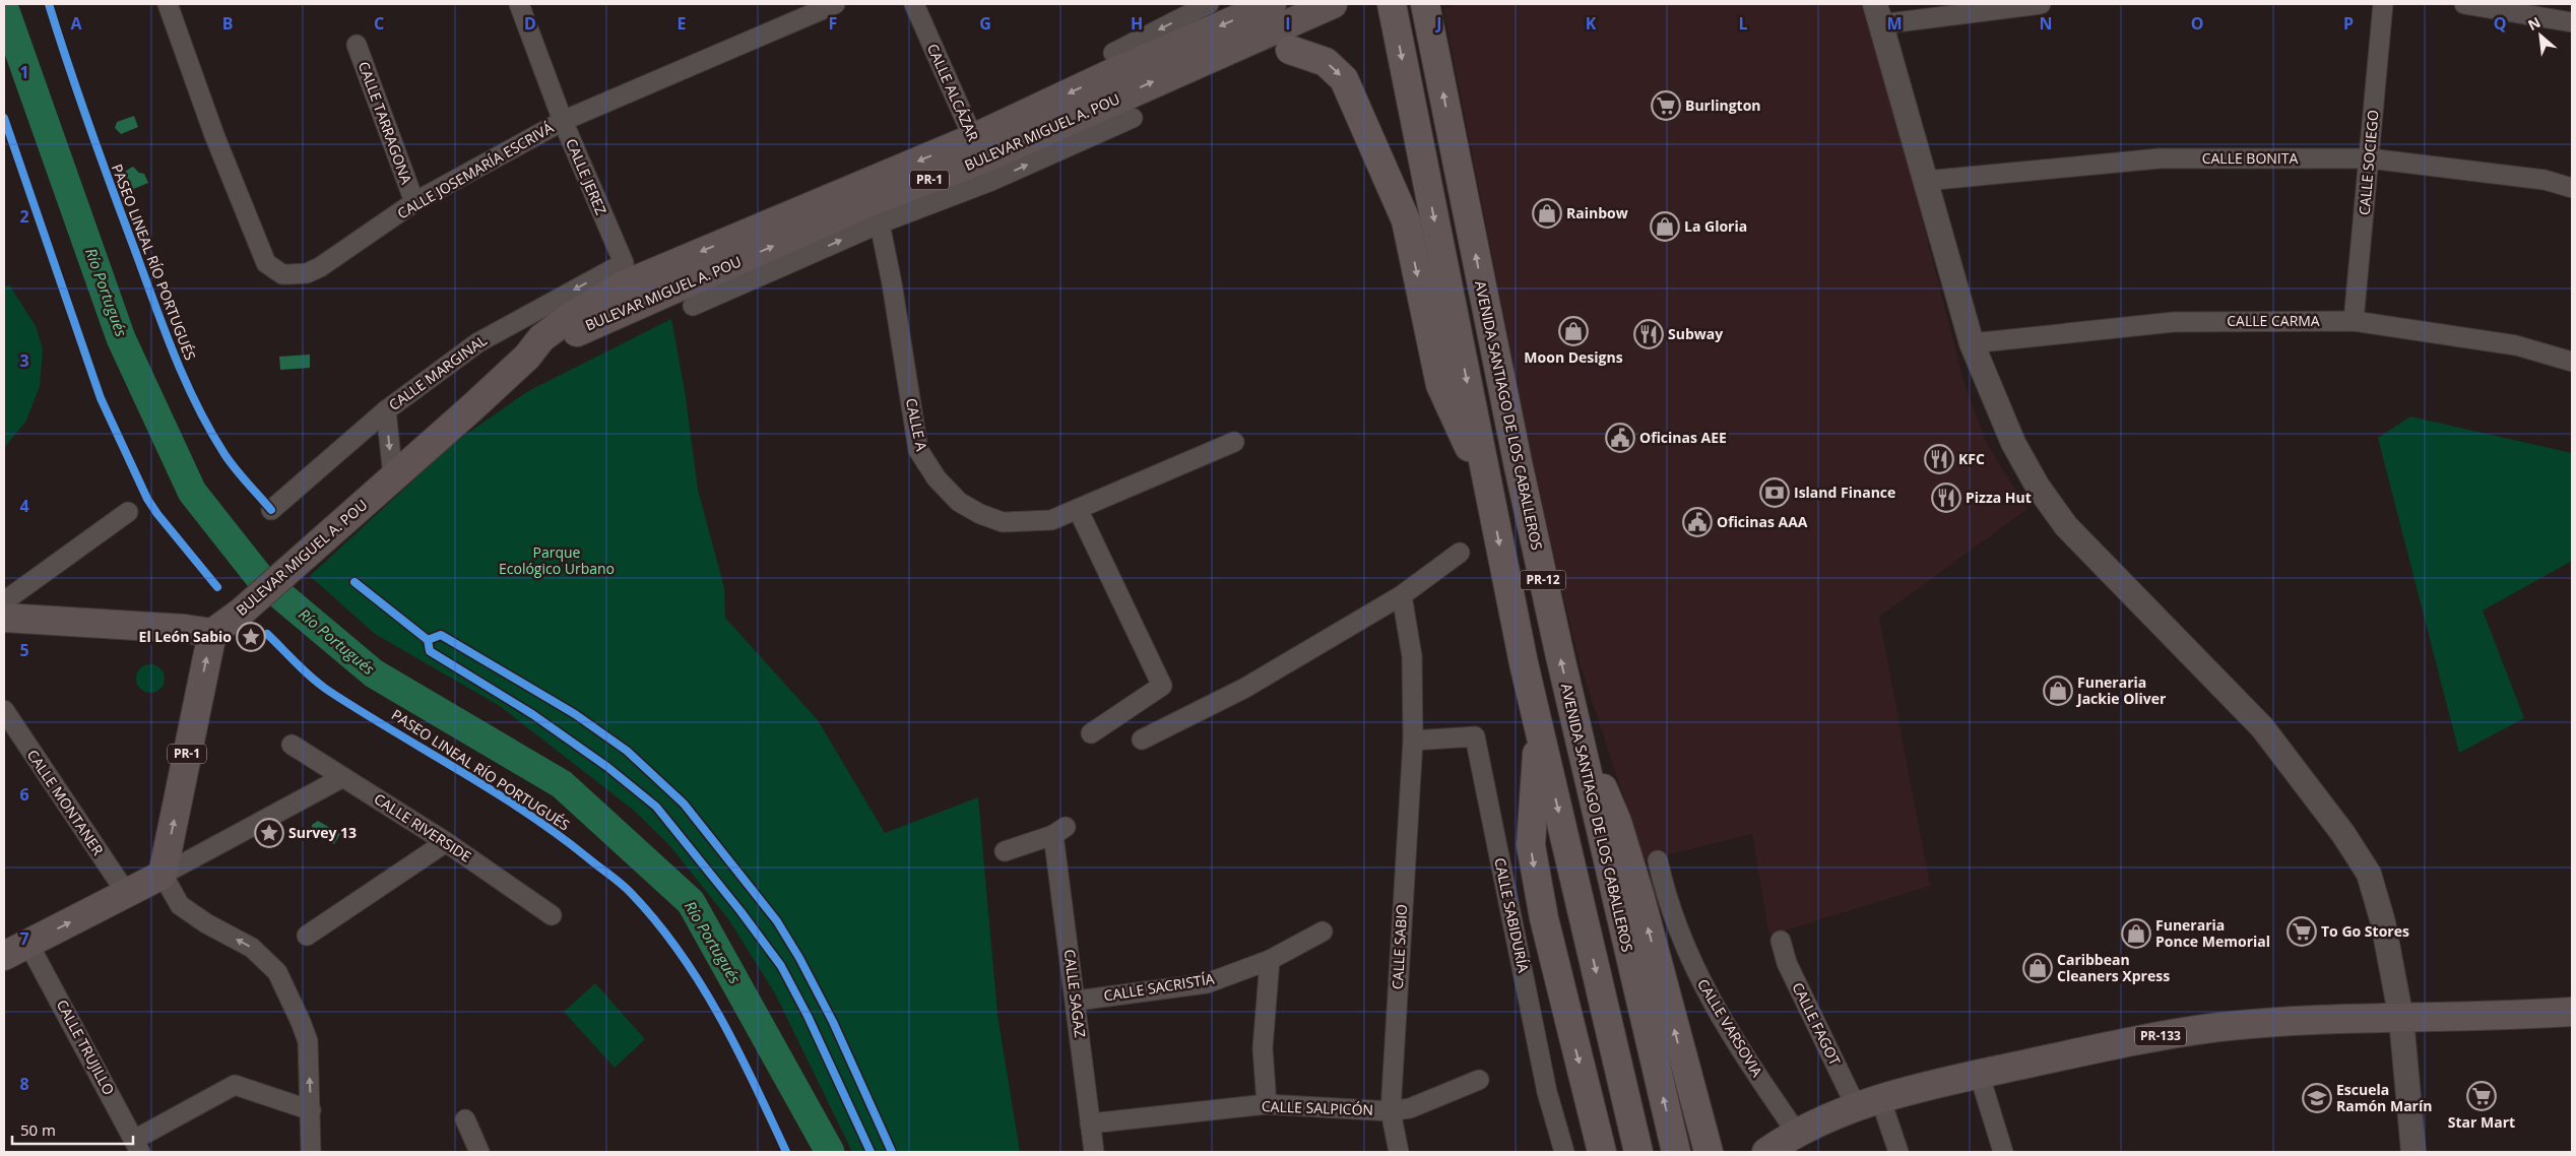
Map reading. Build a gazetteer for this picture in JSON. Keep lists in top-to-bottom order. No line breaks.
{"streets":{"highway":["AVENIDA SANTIAGO DE LOS CABALLEROS","PR-12"],"main road":["BULEVAR MIGUEL A. POU","PR-1","PR-133"],"street":["CALLE ALCÁZAR","CALLE TARRAGONA","CALLE BONITA","CALLE SOCIEGO","CALLE JOSEMARÍA ESCRIVÁ","CALLE JEREZ","CALLE CARMA","CALLE MARGINAL","CALLE A","CALLE MONTANER","CALLE RIVERSIDE","CALLE SABIDURÍA","CALLE SABIO","CALLE SACRISTÍA","CALLE SAGAZ","CALLE FAGOT","CALLE VARSOVIA","CALLE TRUJILLO","CALLE SALPICÓN"],"cycle path":["PASEO LINEAL RÍO PORTUGUÉS"]},"crossings":[["CALLE ALCÁZAR","BULEVAR MIGUEL A. POU"],["CALLE TARRAGONA","CALLE JOSEMARÍA ESCRIVÁ"],["BULEVAR MIGUEL A. POU","PR-1"],["CALLE BONITA","CALLE SOCIEGO"],["CALLE SOCIEGO","CALLE CARMA"],["CALLE JOSEMARÍA ESCRIVÁ","CALLE JEREZ"],["CALLE JEREZ","CALLE MARGINAL"],["CALLE SABIDURÍA","CALLE SABIO"],["CALLE SABIO","CALLE SALPICÓN"],["CALLE SACRISTÍA","CALLE SAGAZ"],["CALLE SAGAZ","CALLE SALPICÓN"],["CALLE FAGOT","PR-133"],["CALLE VARSOVIA","PR-133"]],"one_way":["CALLE MARGINAL"],"water":["Río Portugués"],"parks":["Parque Ecológico Urbano"],"places":{"supermarket":["Burlington","To Go Stores","Star Mart"],"shop":["Rainbow","La Gloria","Moon Designs","Funeraria Jackie Oliver","Funeraria Ponce Memorial","Caribbean Cleaners Xpress"],"restaurant":["Subway","KFC","Pizza Hut"],"public building":["Oficinas AEE","Oficinas AAA"],"bank":["Island Finance"],"place":["El León Sabio","Survey 13"],"school or university":["Escuela Ramón Marín"]},"scale_bar":"50 m","north":"top left","grid":{"columns":["A","B","C","D","E","F","G","H","I","J","K","L","M","N","O","P","Q"],"rows":["1","2","3","4","5","6","7","8"]}}
